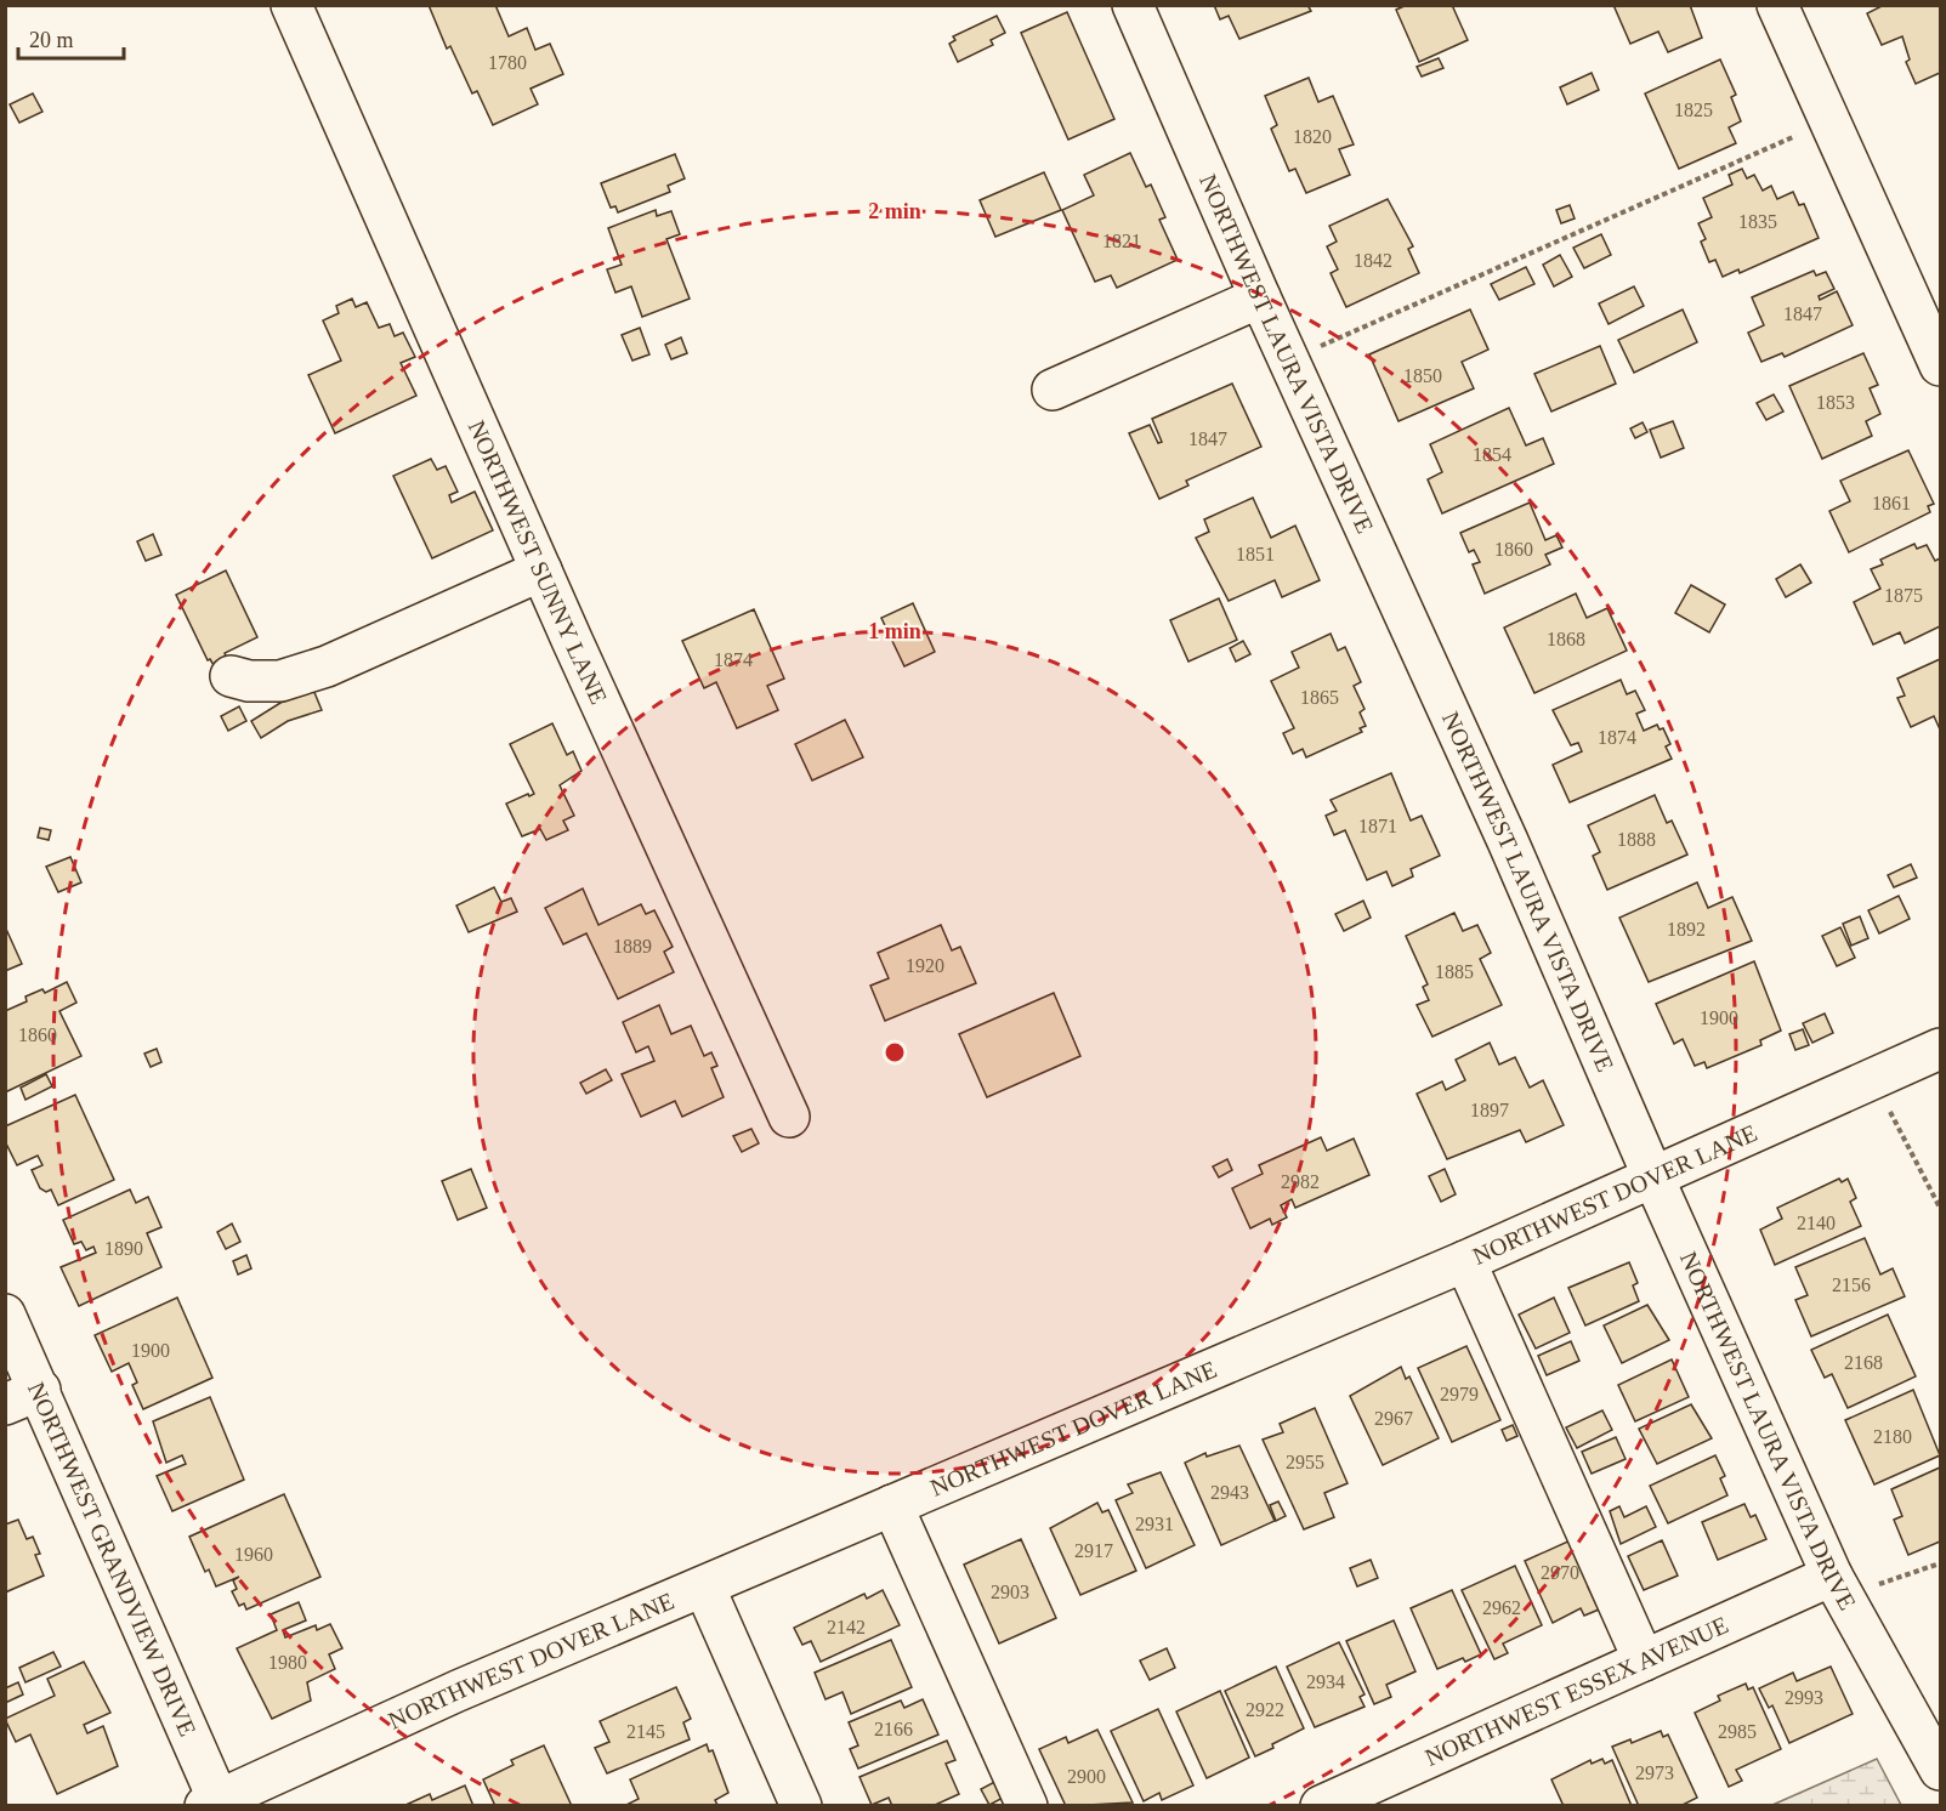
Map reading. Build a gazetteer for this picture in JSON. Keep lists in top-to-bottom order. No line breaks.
{"streets":{"street":["NORTHWEST LAURA VISTA DRIVE","NORTHWEST SUNNY LANE","NORTHWEST DOVER LANE","NORTHWEST GRANDVIEW DRIVE","NORTHWEST ESSEX AVENUE"]},"crossings":[["NORTHWEST LAURA VISTA DRIVE","NORTHWEST DOVER LANE"],["NORTHWEST LAURA VISTA DRIVE","NORTHWEST ESSEX AVENUE"],["NORTHWEST DOVER LANE","NORTHWEST GRANDVIEW DRIVE"]],"house_numbers":["1780","1825","1820","1835","1821","1842","1847","1850","1853","1847","1854","1861","1860","1851","1875","1868","1874","1865","1874","1871","1888","1892","1889","1920","1885","1900","1860","1897","2982","2140","1890","2156","1900","2168","2979","2967","2180","2955","2943","2931","2917","1960","2970","2903","2962","2142","1980","2934","2993","2922","2166","2145","2985","2973","2900"],"scale_bar":"20 m","rings":["2 min","1 min"]}
